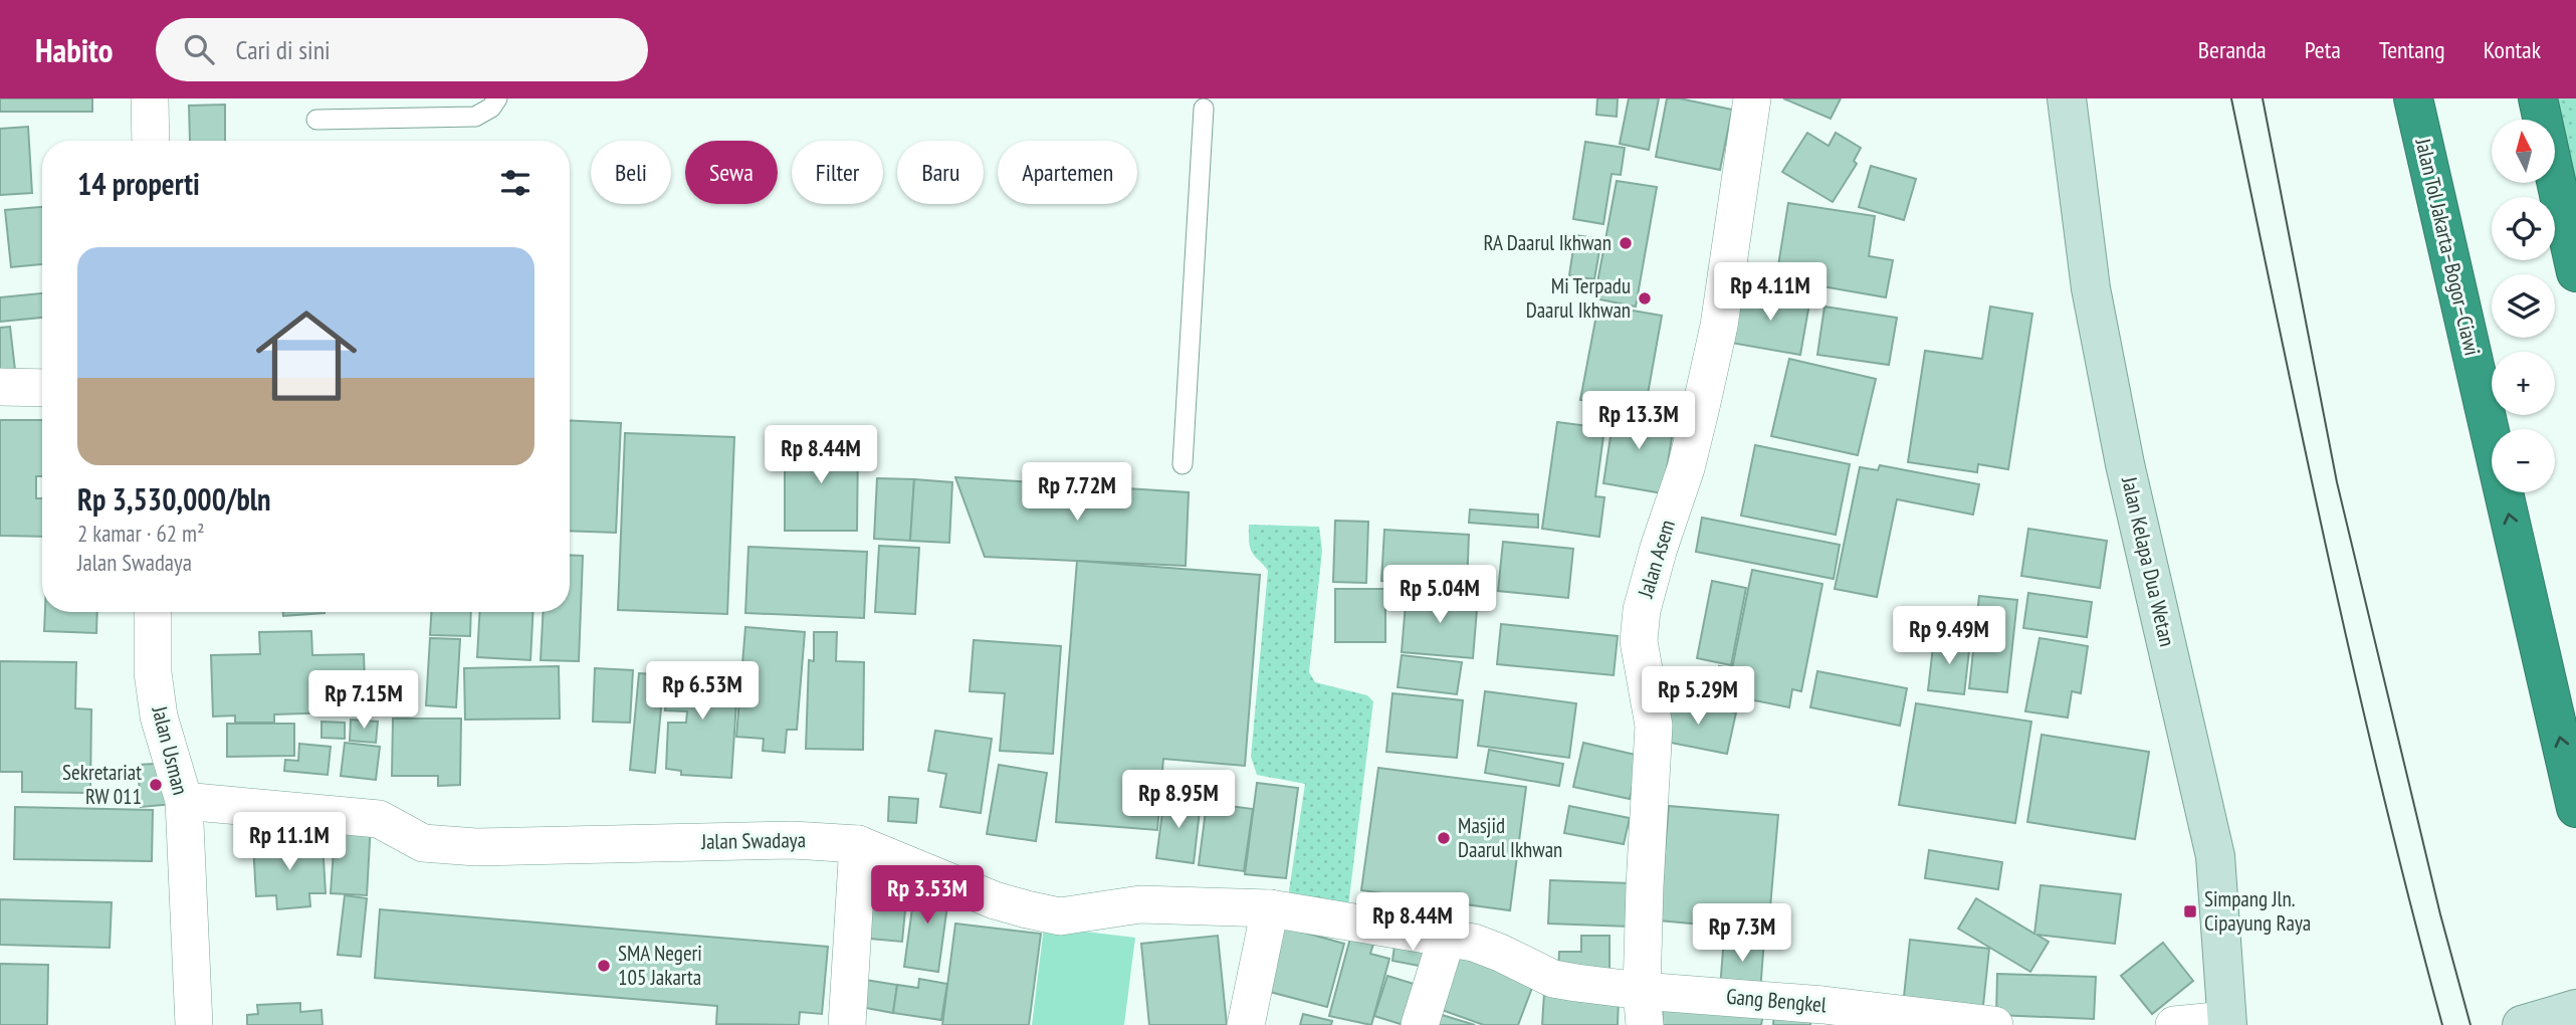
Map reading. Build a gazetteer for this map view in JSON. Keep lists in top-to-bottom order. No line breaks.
{"streets":{"highway":["Jalan Tol Jakarta–Bogor–Ciawi"],"street":["Jalan Asem","Jalan Kelapa Dua Wetan","Jalan Usman","Jalan Swadaya","Gang Bengkel"]},"crossings":[["Jalan Asem","Jalan Swadaya"],["Jalan Asem","Gang Bengkel"],["Jalan Usman","Jalan Swadaya"],["Jalan Swadaya","Gang Bengkel"]],"one_way":["Jalan Tol Jakarta–Bogor–Ciawi"],"places":{"other":["RA Daarul Ikhwan","Mi Terpadu Daarul Ikhwan","Sekretariat RW 011","Masjid Daarul Ikhwan","SMA Negeri 105 Jakarta"],"transit":["Simpang Jln. Cipayung Raya"]},"north":"top","page":{"header":"Habito","search":"Cari di sini","nav":["Beranda","Peta","Tentang","Kontak"],"map_buttons":["+","−"],"chip":["Beli","Sewa","Filter","Baru","Apartemen"],"heading":"14 properti","list":[{"name":"Rp 3,530,000/bln","note":"2 kamar · 62 m² · Jalan Swadaya"}],"price":["Rp 4.11M","Rp 13.3M","Rp 8.44M","Rp 7.72M","Rp 5.04M","Rp 9.49M","Rp 6.53M","Rp 5.29M","Rp 7.15M","Rp 8.95M","Rp 11.1M","Rp 3.53M","Rp 8.44M","Rp 7.3M"]}}
